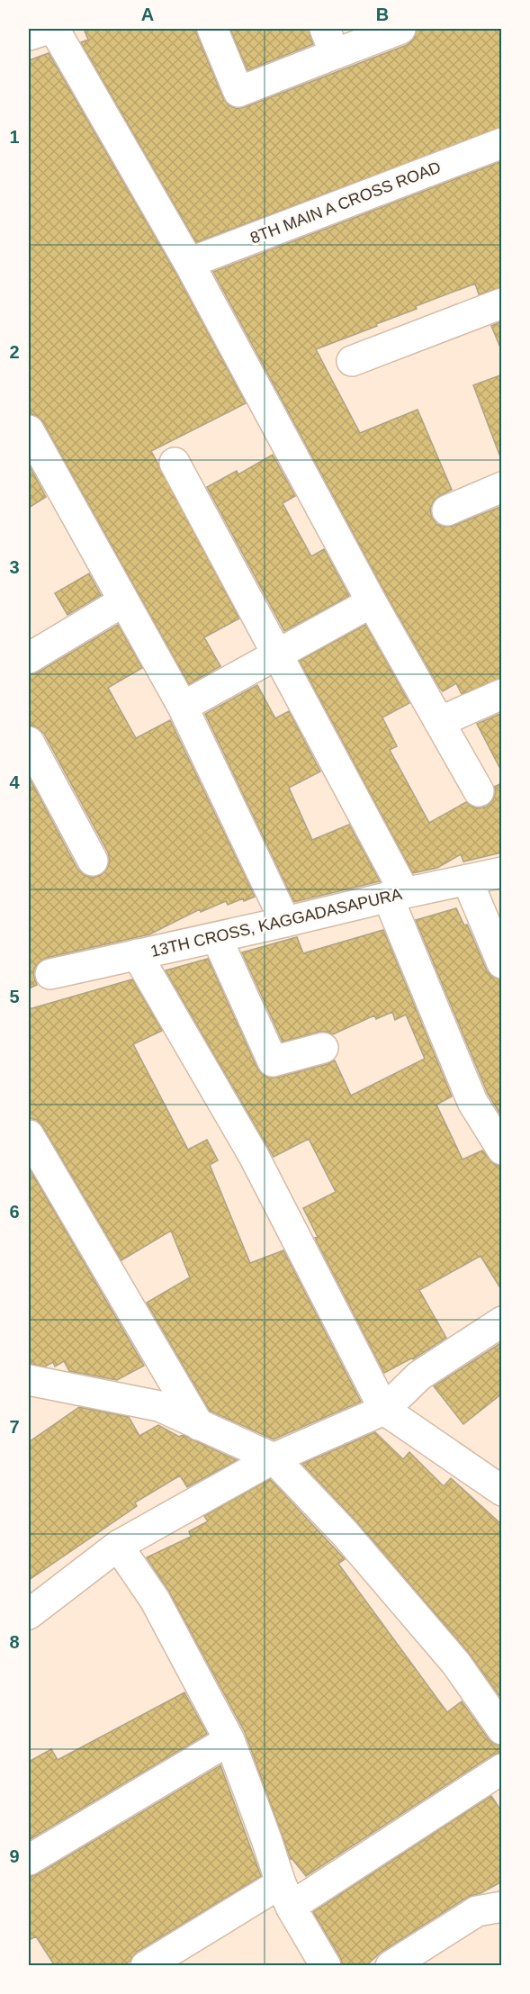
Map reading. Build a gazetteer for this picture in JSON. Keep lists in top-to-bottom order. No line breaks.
{"streets":{"street":["8TH MAIN A CROSS ROAD","13TH CROSS, KAGGADASAPURA"]},"grid":{"columns":["A","B"],"rows":["1","2","3","4","5","6","7","8","9"]}}
